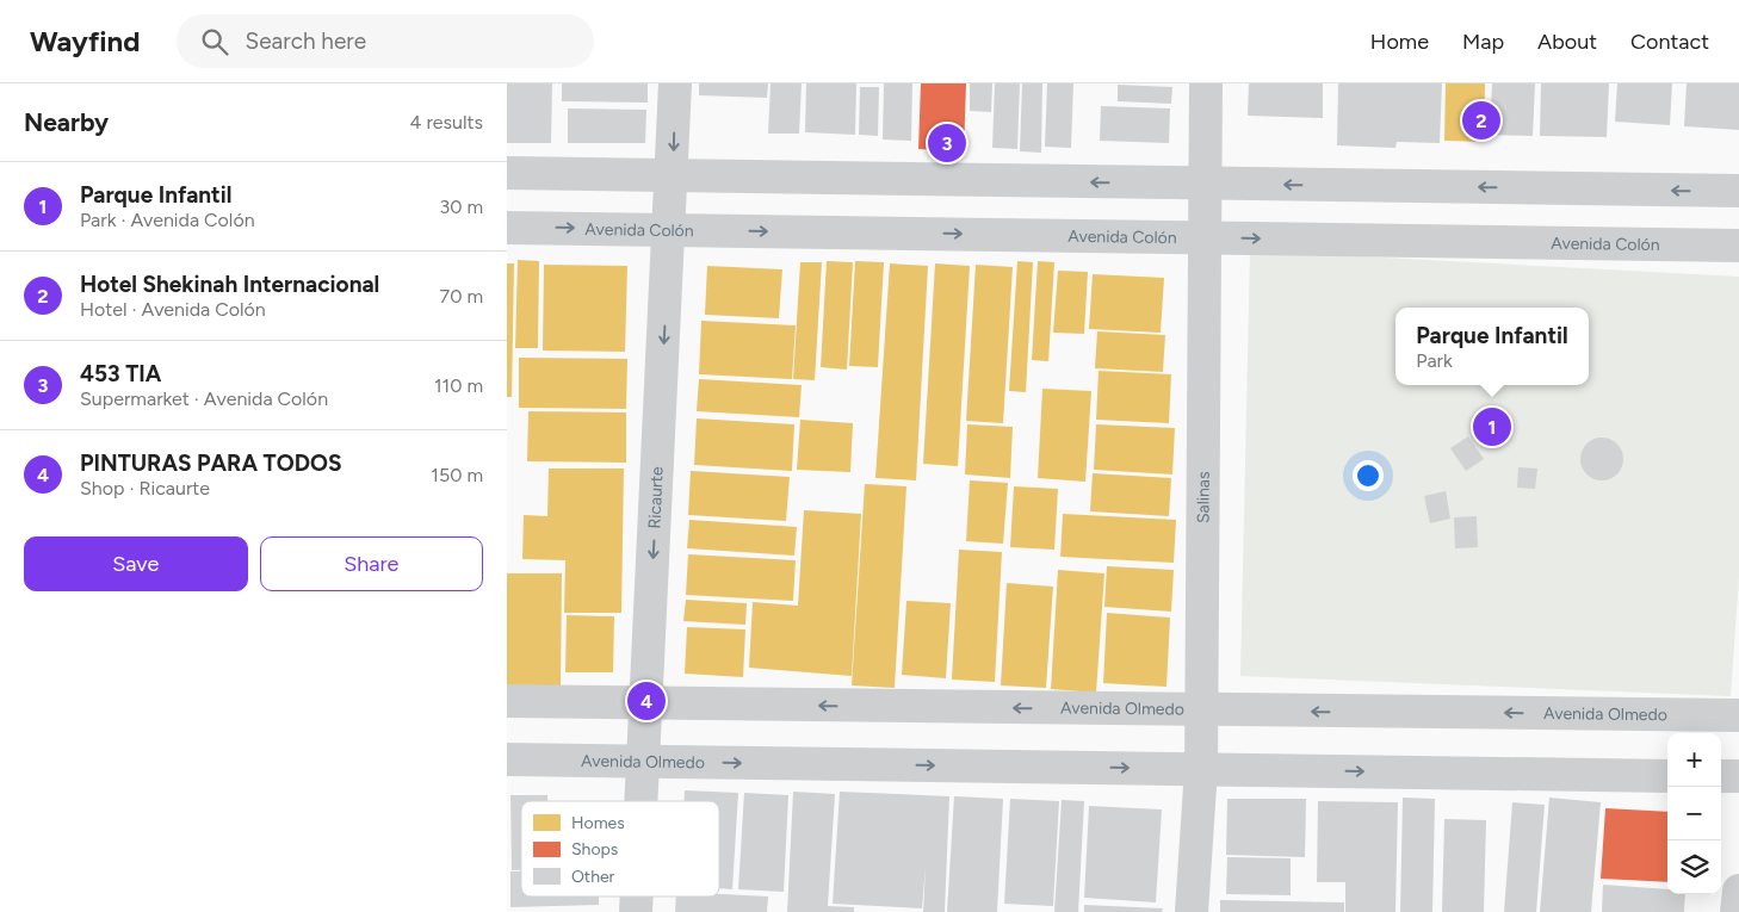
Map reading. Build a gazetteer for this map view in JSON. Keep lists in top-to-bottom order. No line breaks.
{"streets":{"street":["Avenida Colón","Ricaurte","Salinas","Avenida Olmedo"]},"crossings":[["Avenida Colón","Ricaurte"],["Avenida Colón","Salinas"],["Ricaurte","Avenida Olmedo"],["Salinas","Avenida Olmedo"]],"one_way":["Ricaurte"],"legend":["Homes","Shops","Other"],"page":{"header":"Wayfind","search":"Search here","nav":["Home","Map","About","Contact"],"heading":["Nearby","4 results"],"pins":["2","3","1","4"],"list":[{"mark":"1","name":"Parque Infantil","note":"Park · Avenida Colón","value":"30 m"},{"mark":"2","name":"Hotel Shekinah Internacional","note":"Hotel · Avenida Colón","value":"70 m"},{"mark":"3","name":"453 TIA","note":"Supermarket · Avenida Colón","value":"110 m"},{"mark":"4","name":"PINTURAS PARA TODOS","note":"Shop · Ricaurte","value":"150 m"}],"popup":["Parque Infantil","Park"],"buttons":["Save","Share"],"map_buttons":["+","−"]}}
